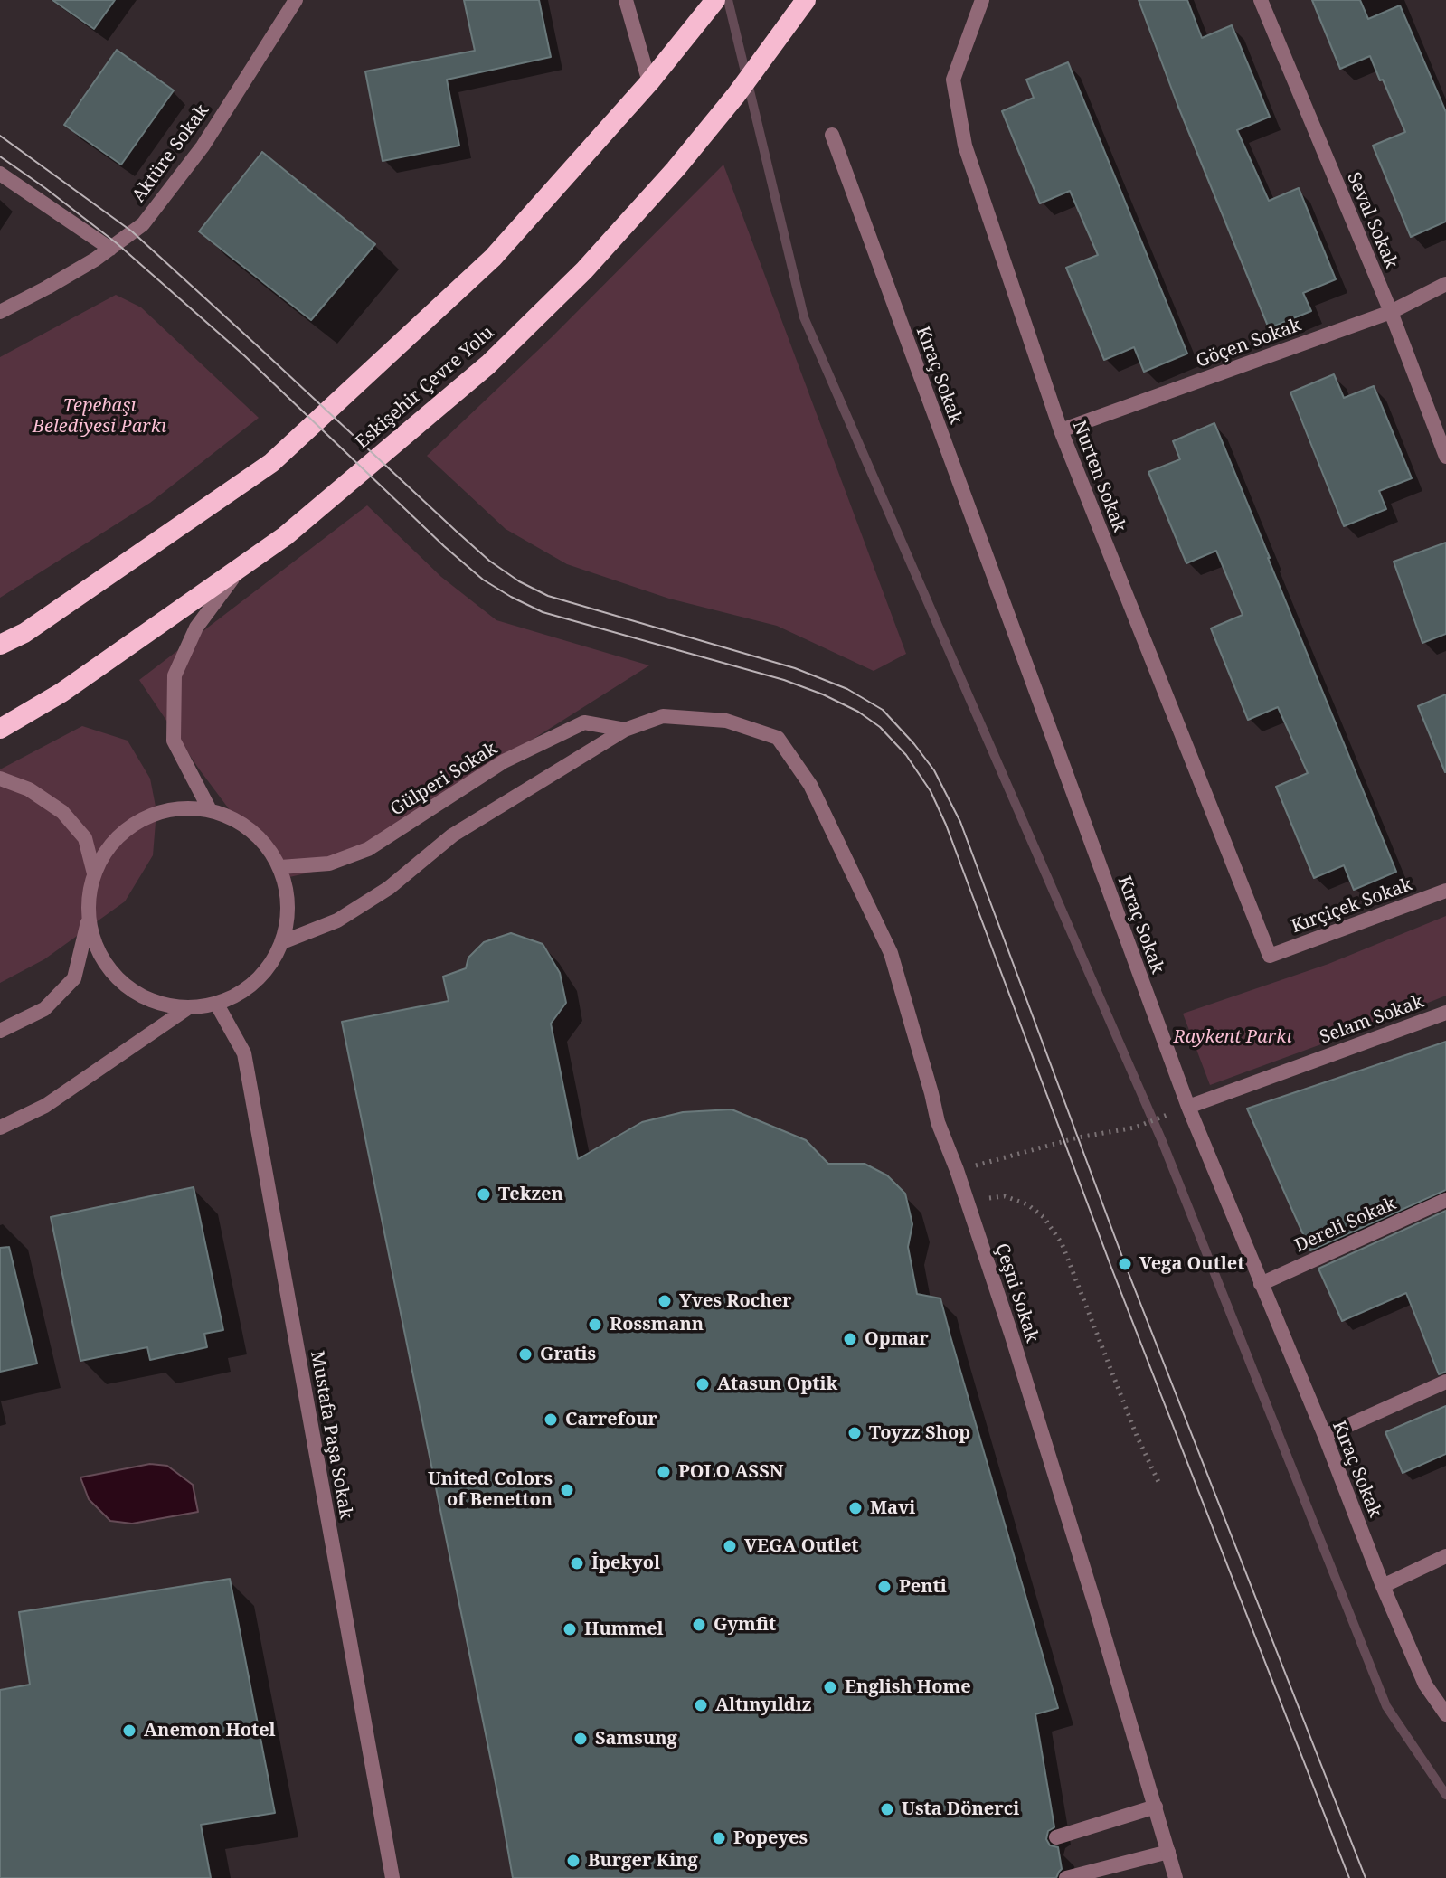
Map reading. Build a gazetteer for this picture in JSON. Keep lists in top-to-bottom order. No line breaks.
{"streets":{"highway":["Eskişehir Çevre Yolu"],"street":["Aktüre Sokak","Seval Sokak","Göçen Sokak","Kıraç Sokak","Nurten Sokak","Gülperi Sokak","Kırçiçek Sokak","Selam Sokak","Dereli Sokak","Çeşni Sokak","Mustafa Paşa Sokak"]},"crossings":[["Seval Sokak","Göçen Sokak"],["Göçen Sokak","Nurten Sokak"],["Kıraç Sokak","Selam Sokak"],["Kıraç Sokak","Dereli Sokak"],["Nurten Sokak","Kırçiçek Sokak"],["Gülperi Sokak","Çeşni Sokak"],["Gülperi Sokak","Mustafa Paşa Sokak"]],"parks":["Tepebaşı Belediyesi Parkı","Raykent Parkı"],"places":["Tekzen","Vega Outlet","Yves Rocher","Rossmann","Opmar","Gratis","Atasun Optik","Carrefour","Toyzz Shop","POLO ASSN","United Colors of Benetton","Mavi","VEGA Outlet","İpekyol","Penti","Gymfit","Hummel","English Home","Altınyıldız","Anemon Hotel","Samsung","Usta Dönerci","Popeyes","Burger King"]}
